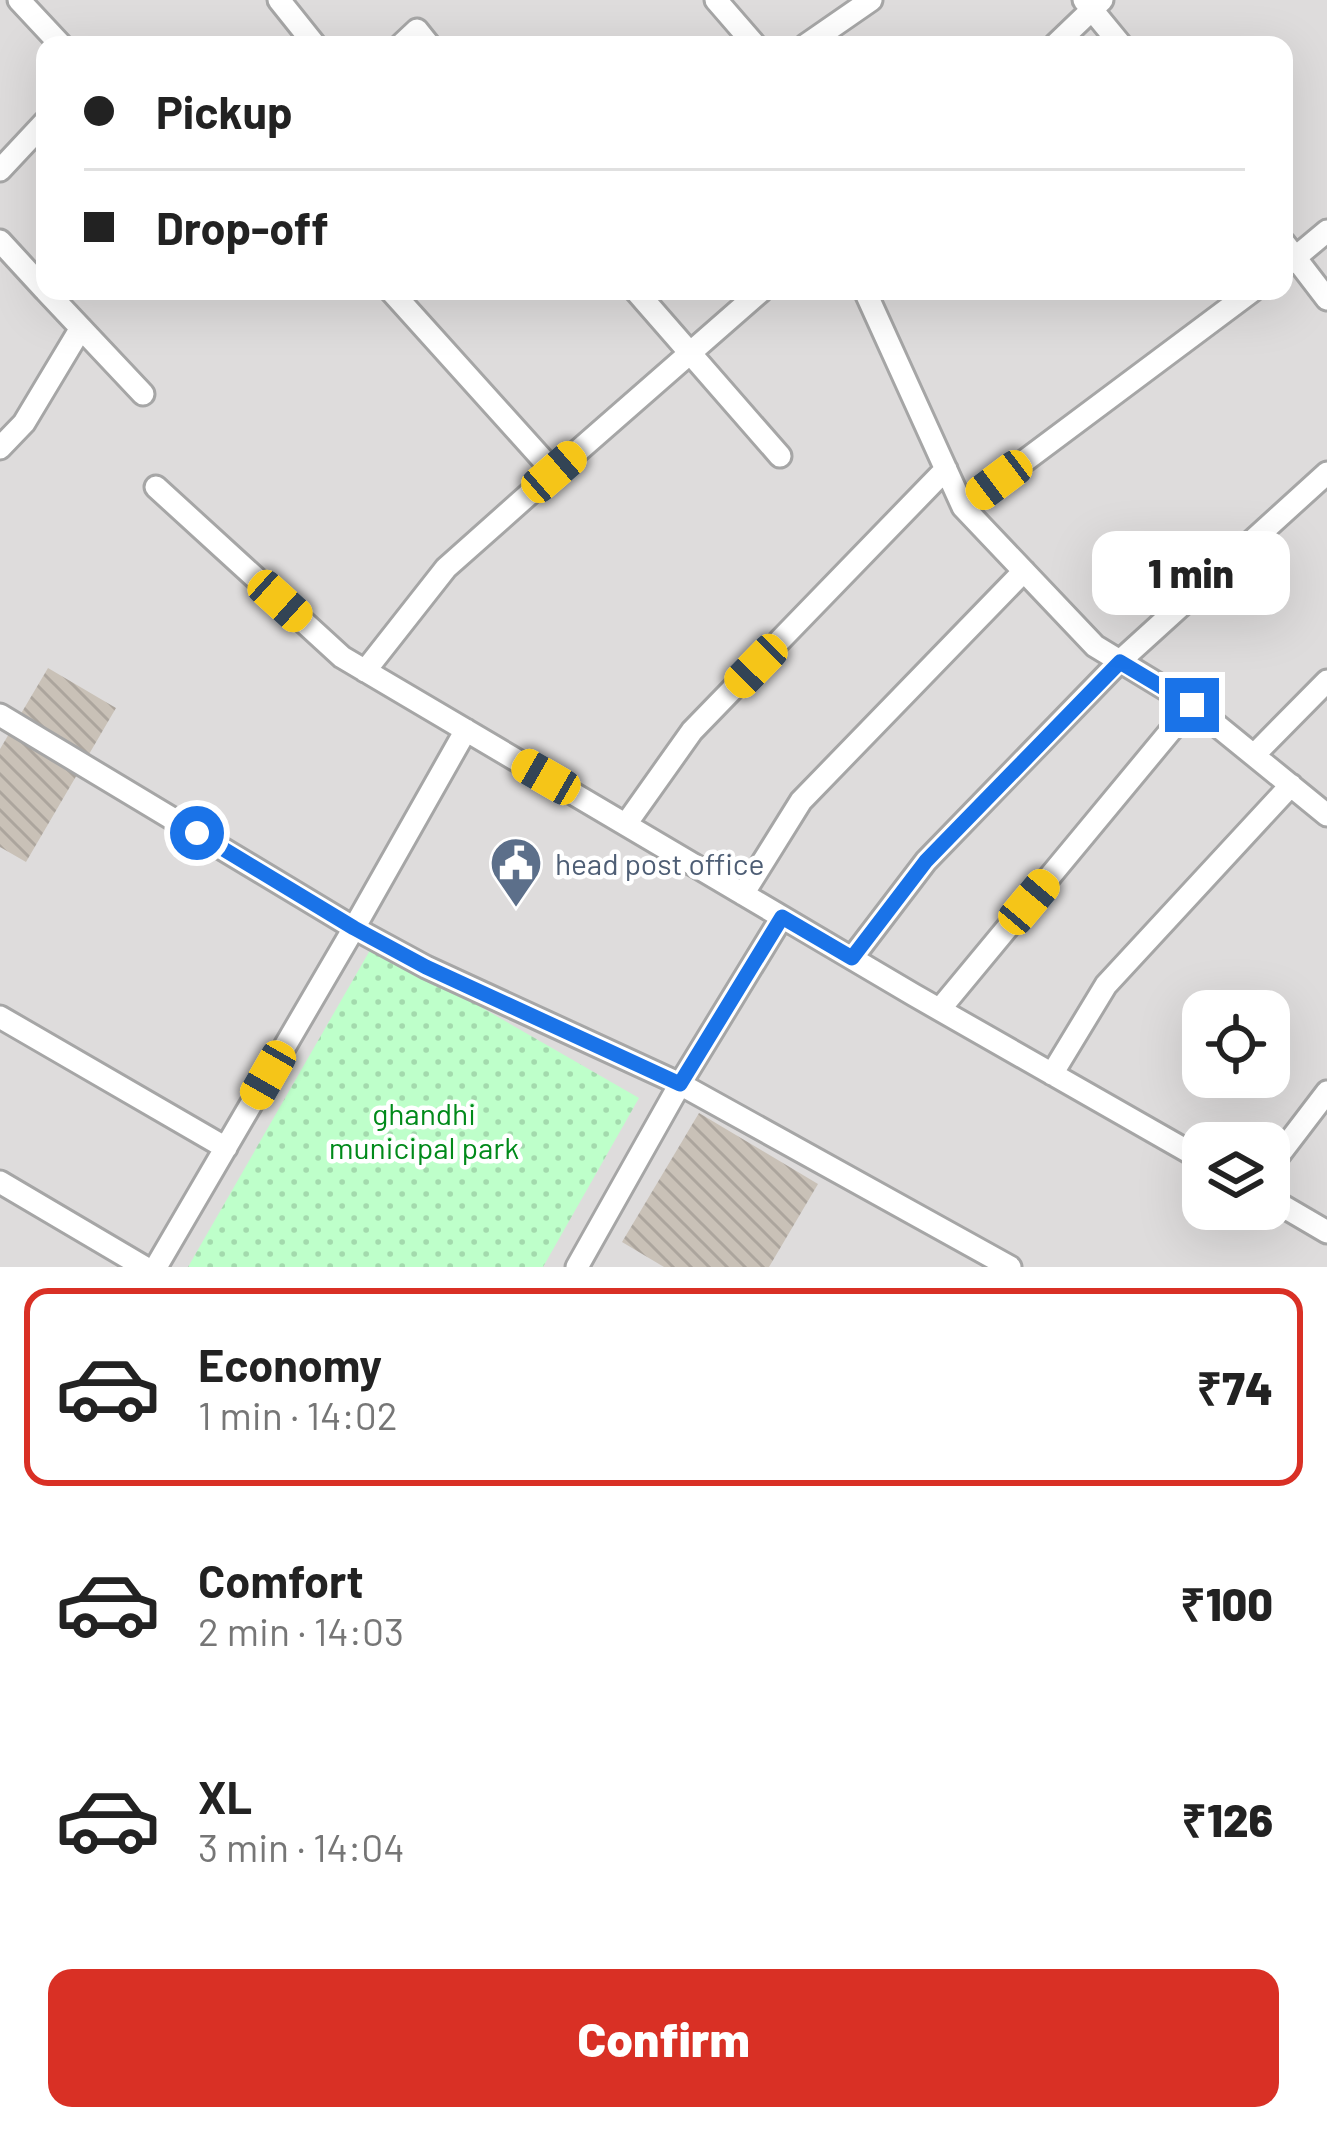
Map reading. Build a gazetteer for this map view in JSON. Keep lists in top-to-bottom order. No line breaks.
{"parks":["ghandhi municipal park"],"places":{"public building":["head post office"]},"page":{"banner":["Pickup","Drop-off"],"bubble":"1 min","list":[{"name":"Economy","note":"1 min · 14:02","value":"₹74"},{"name":"Comfort","note":"2 min · 14:03","value":"₹100"},{"name":"XL","note":"3 min · 14:04","value":"₹126"}],"buttons":"Confirm"}}
